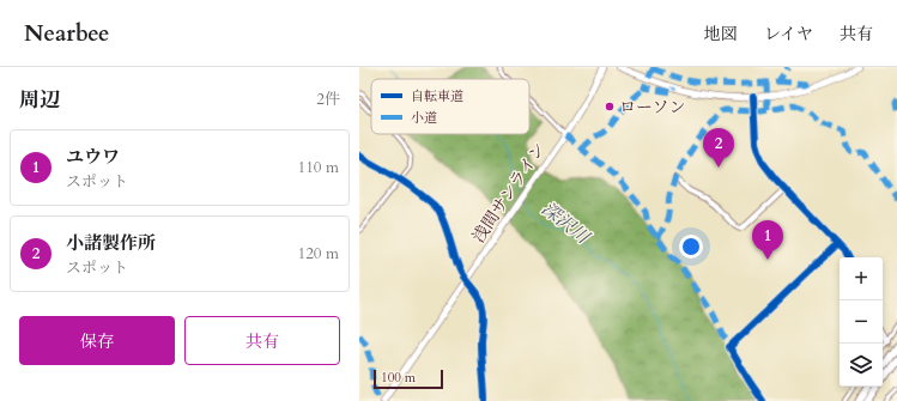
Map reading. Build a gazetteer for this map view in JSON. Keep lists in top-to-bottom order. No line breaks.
{"streets":{"main road":["浅間サンライン"]},"water":["深沢川"],"places":["ローソン"],"legend":["自転車道","小道"],"scale_bar":"100 m","page":{"header":"Nearbee","nav":["地図","レイヤ","共有"],"heading":["周辺","2件"],"pins":["2","1"],"list":[{"mark":"1","name":"ユウワ","note":"スポット","value":"110 m"},{"mark":"2","name":"小諸製作所","note":"スポット","value":"120 m"}],"map_buttons":["+","−"],"buttons":["保存","共有"],"scale":"100 m"}}
